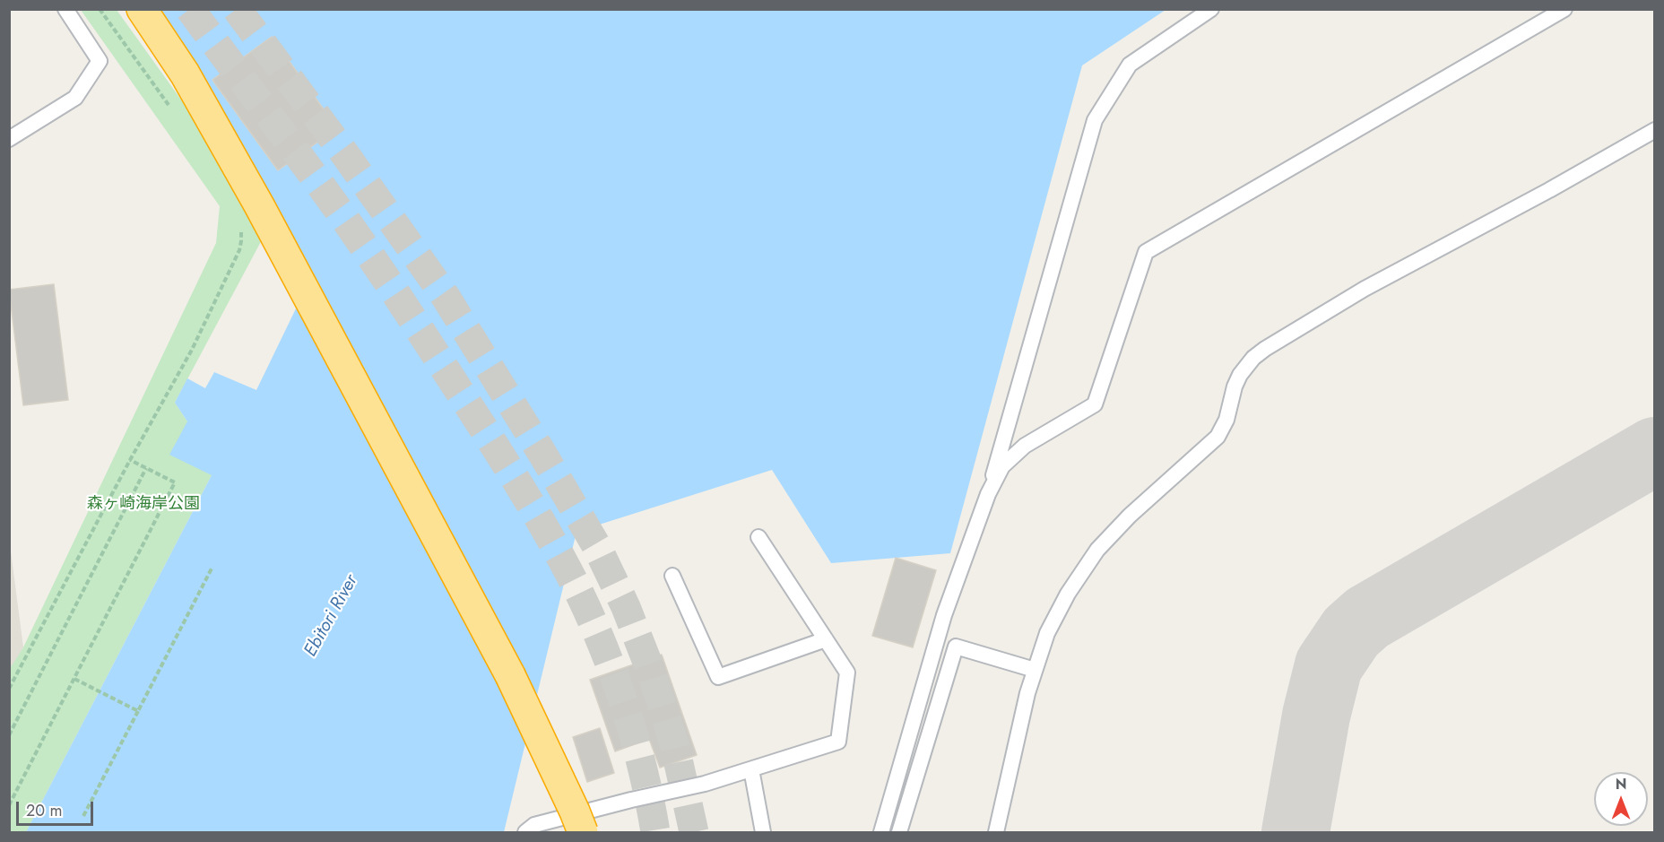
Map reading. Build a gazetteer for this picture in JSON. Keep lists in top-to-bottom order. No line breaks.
{"water":["Ebitori River"],"parks":["森ヶ崎海岸公園"],"scale_bar":"20 m","north":"top"}
